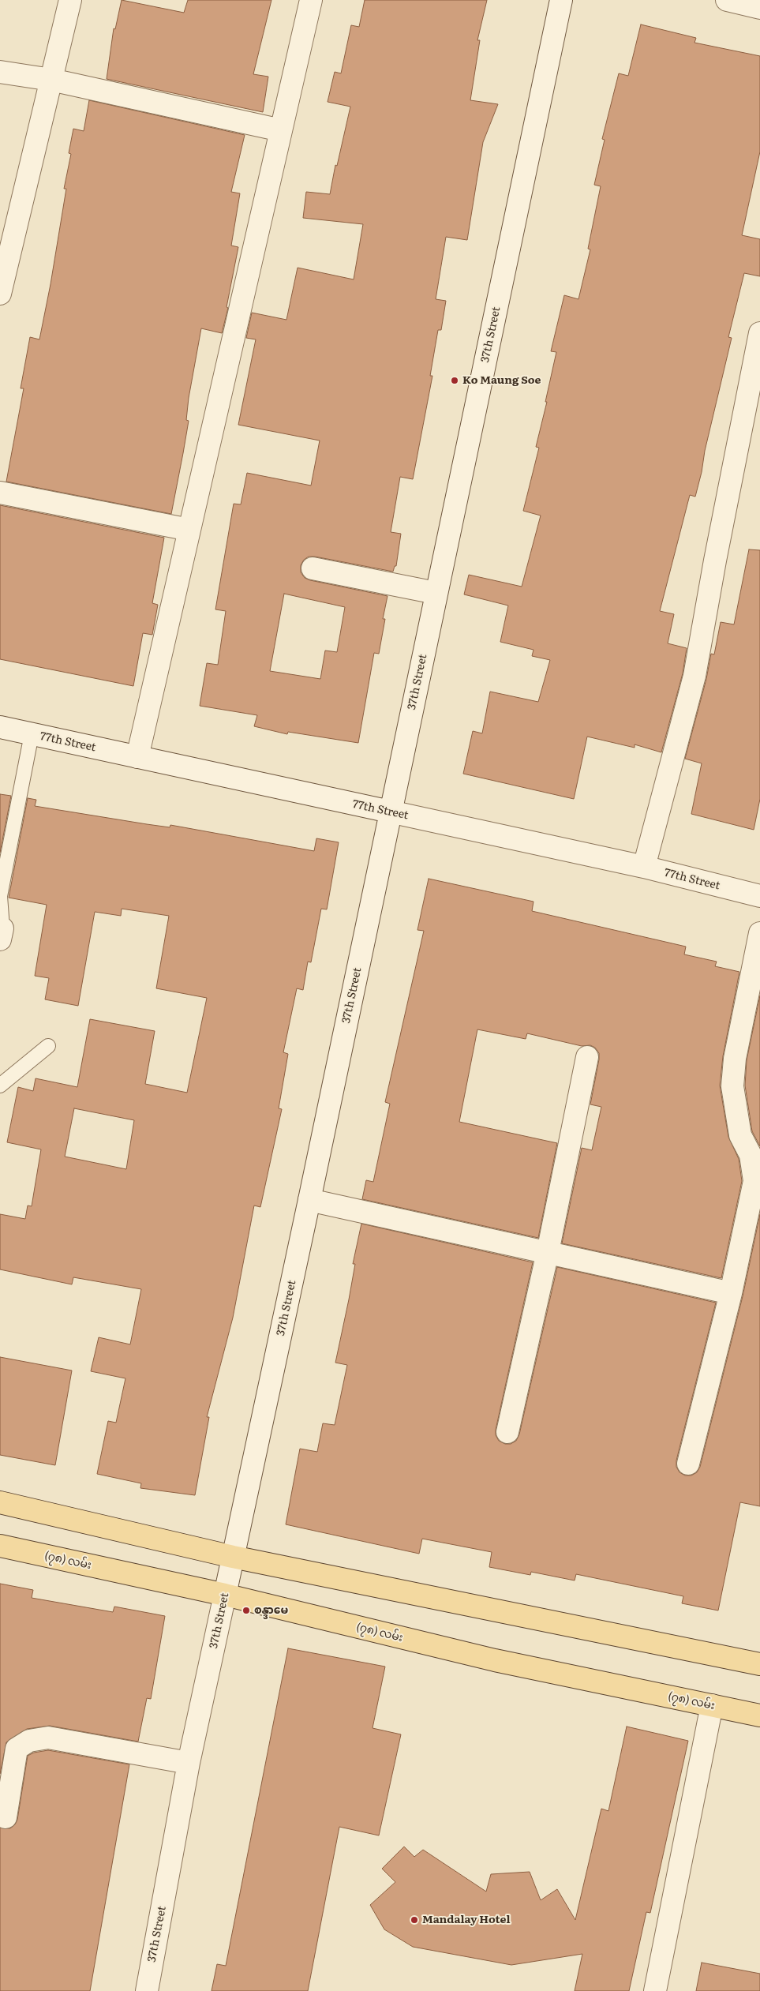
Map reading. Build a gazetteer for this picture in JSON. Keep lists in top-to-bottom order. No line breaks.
{"streets":{"main road":["(၇၈) လမ်း"],"street":["37th Street","77th Street"]},"crossings":[["37th Street","77th Street"],["37th Street","(၇၈) လမ်း"]],"places":["Ko Maung Soe","စန္ဒာမေ","Mandalay Hotel"]}
